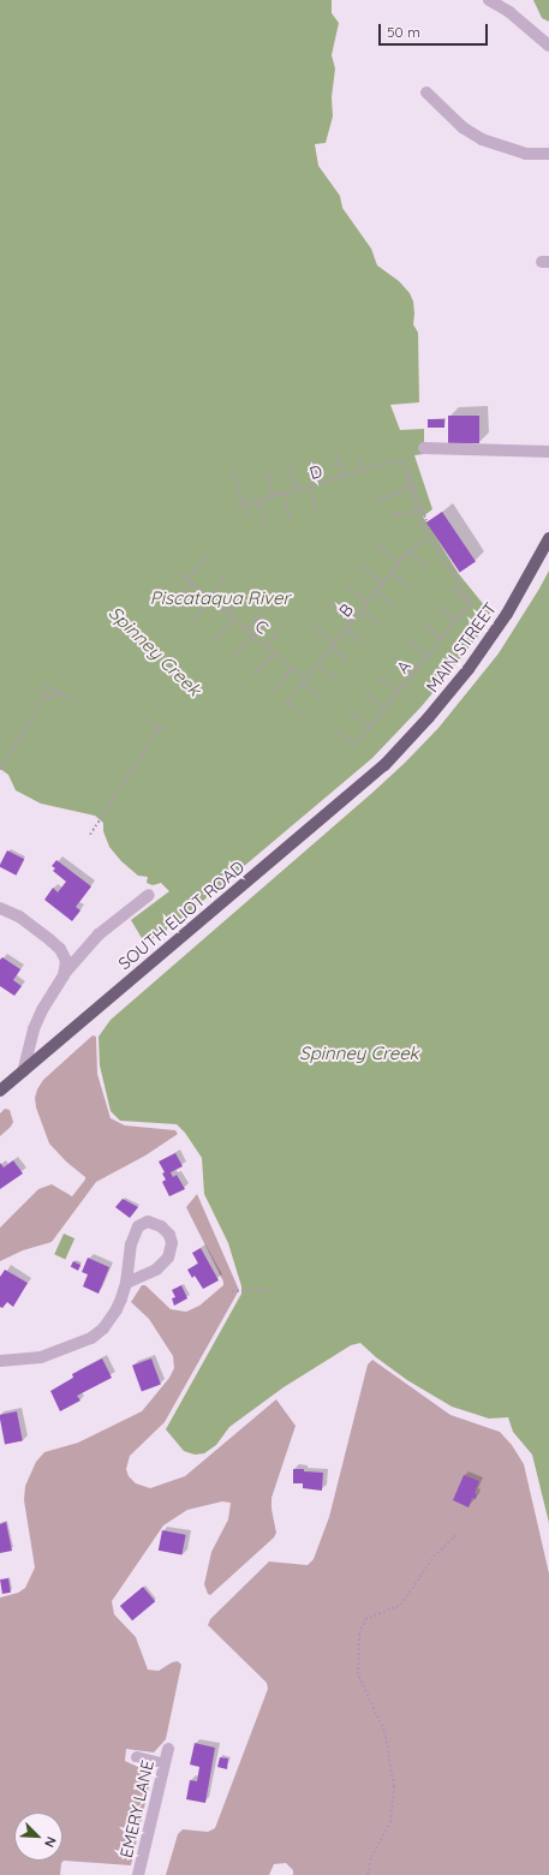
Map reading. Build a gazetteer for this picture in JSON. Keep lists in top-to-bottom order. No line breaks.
{"streets":{"main road":["MAIN STREET","SOUTH ELIOT ROAD"],"street":["EMERY LANE"],"path":["D","B","C","A"]},"crossings":[["B","C"],["MAIN STREET","SOUTH ELIOT ROAD"]],"water":["Piscataqua River","Spinney Creek"],"scale_bar":"50 m","north":"bottom right"}
